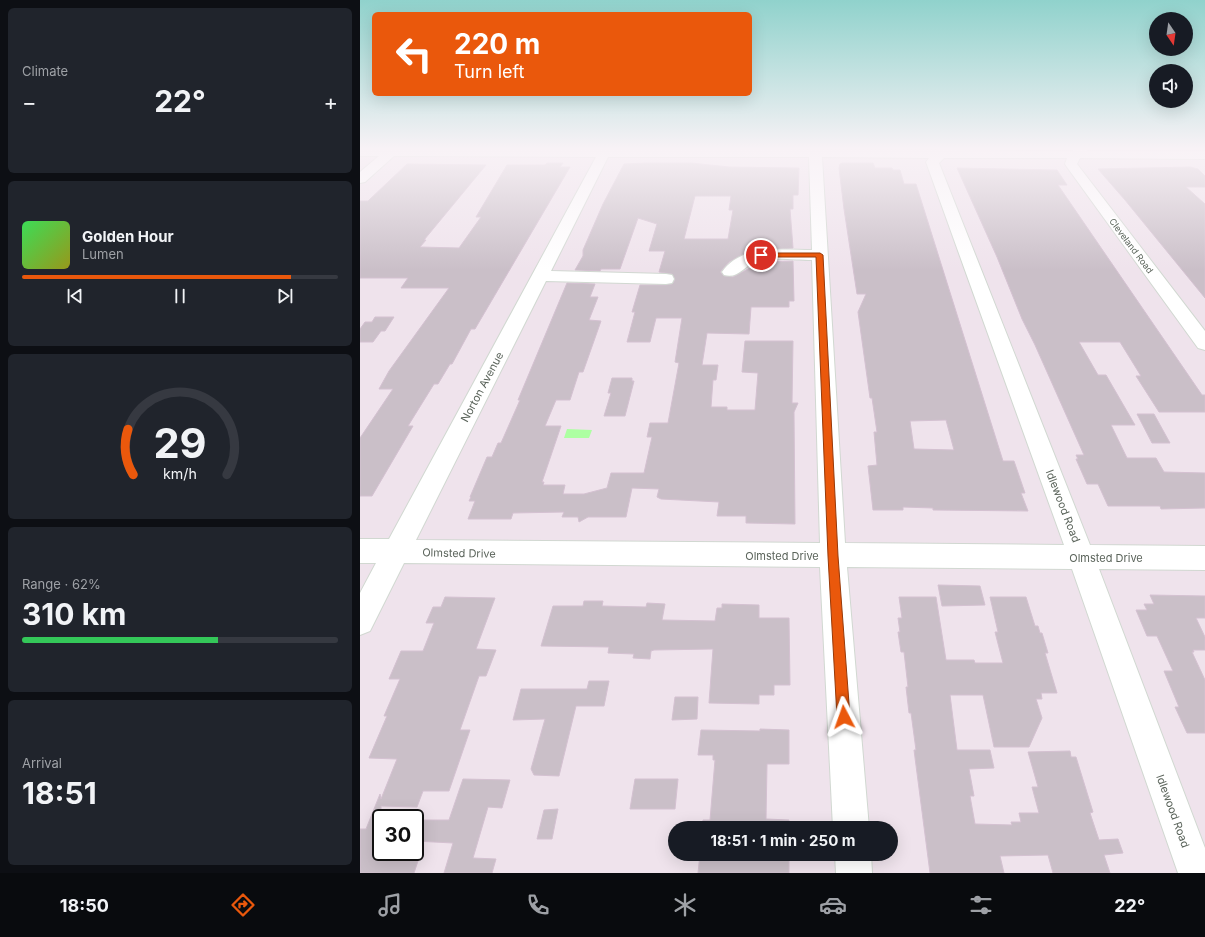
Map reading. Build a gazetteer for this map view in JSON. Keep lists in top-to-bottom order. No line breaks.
{"streets":{"street":["Cleveland Road","Norton Avenue","Idlewood Road","Olmsted Drive"]},"crossings":[["Norton Avenue","Olmsted Drive"],["Idlewood Road","Olmsted Drive"]],"north":"bottom","page":{"tile":["Climate",["Range · 62%","310 km"],["Arrival","18:51"]],"turn":["220 m","Turn left"],"heat":["−","22°","+"],"song":["Golden Hour","Lumen"],"limit":"30","trip":"18:51 · 1 min · 250 m","tabs":["18:50","22°"],"gauge":["29","km/h"]}}
